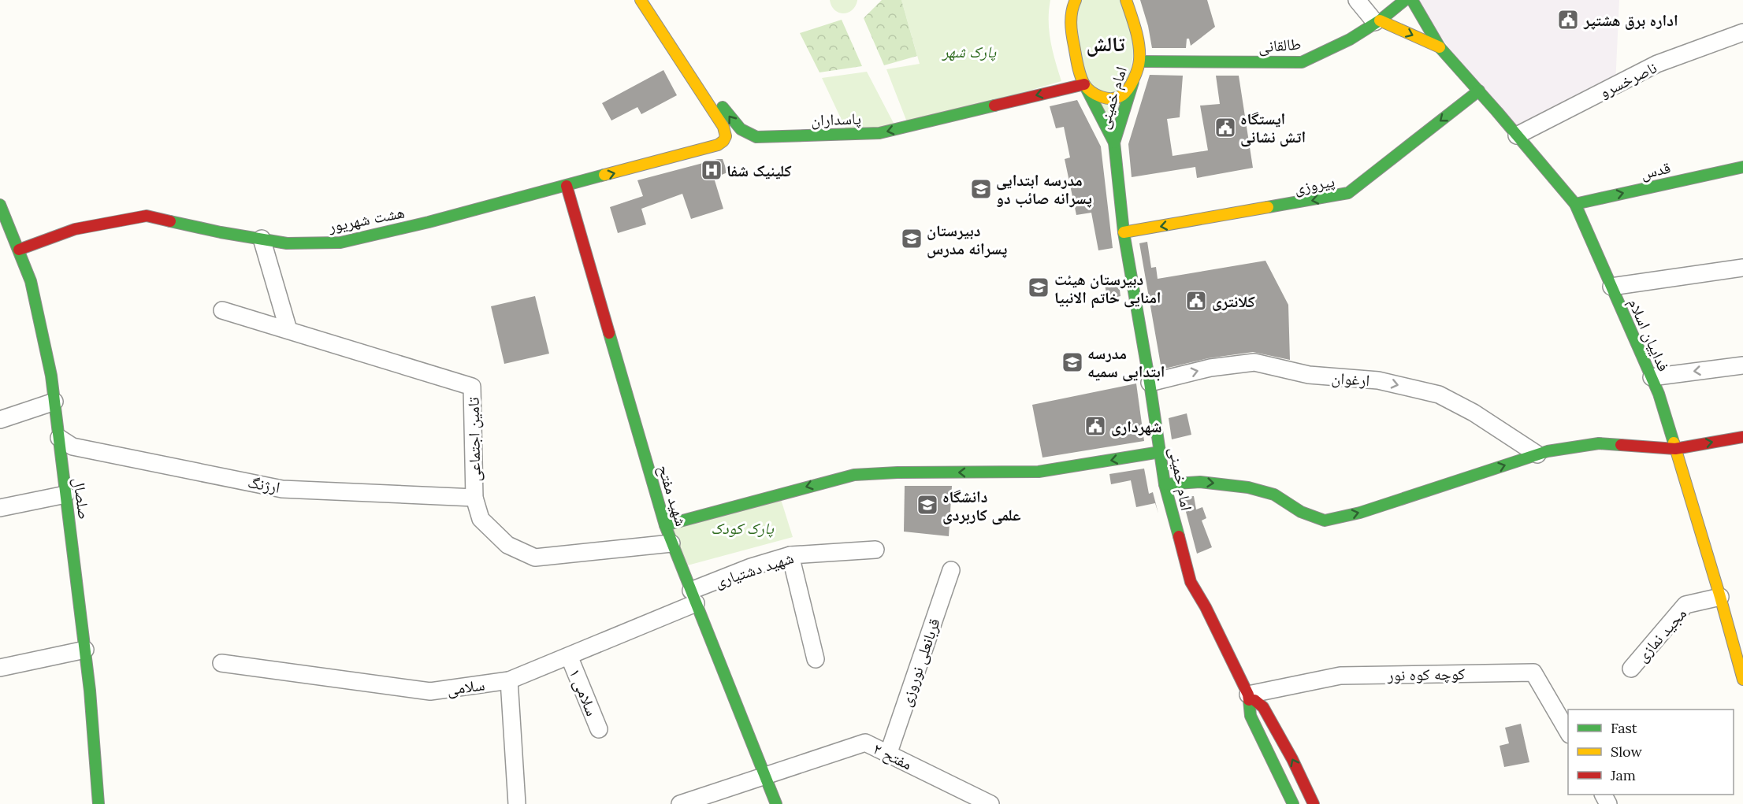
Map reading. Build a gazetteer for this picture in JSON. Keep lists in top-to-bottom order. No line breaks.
{"streets":{"street":["طالقانی","ناصرخسرو","امام خمینی","پاسداران","قدس","پیروزی","هشت شهریور","فداییان اسلام","ارغوان","تامین اجتماعی","ارژنگ","شهید مفتح","صلصال","شهید دشتیاری","مجید نمازی","قربانعلی نوروزی","کوچه کوه نور","سلامی","سلامی ۱","مفتح ۲"]},"crossings":[["طالقانی","امام خمینی"],["طالقانی","فداییان اسلام"],["ناصرخسرو","فداییان اسلام"],["امام خمینی","پاسداران"],["امام خمینی","پیروزی"],["امام خمینی","ارغوان"],["امام خمینی","کوچه کوه نور"],["پاسداران","هشت شهریور"],["قدس","فداییان اسلام"],["پیروزی","فداییان اسلام"],["هشت شهریور","شهید مفتح"],["هشت شهریور","صلصال"],["فداییان اسلام","مجید نمازی"],["تامین اجتماعی","ارژنگ"],["تامین اجتماعی","شهید مفتح"],["ارژنگ","صلصال"],["شهید مفتح","شهید دشتیاری"],["شهید مفتح","سلامی"],["شهید مفتح","مفتح ۲"],["شهید دشتیاری","سلامی"],["قربانعلی نوروزی","مفتح ۲"],["سلامی","سلامی ۱"]],"one_way":["پاسداران","پیروزی"],"districts":["تالش"],"parks":["پارک شهر","پارک کودک"],"places":{"public building":["اداره برق هشتپر","ایستگاه اتش نشانی","کلانتری","شهرداری"],"hospital":["کلینیک شفا"],"school or university":["مدرسه ابتدایی پسرانه صائب دو","دبیرستان پسرانه مدرس","دبیرستان هیئت امنایی خاتم الانبیا","مدرسه ابتدایی سمیه","دانشگاه علمی کاربردی"]},"legend":["Fast","Slow","Jam"]}
